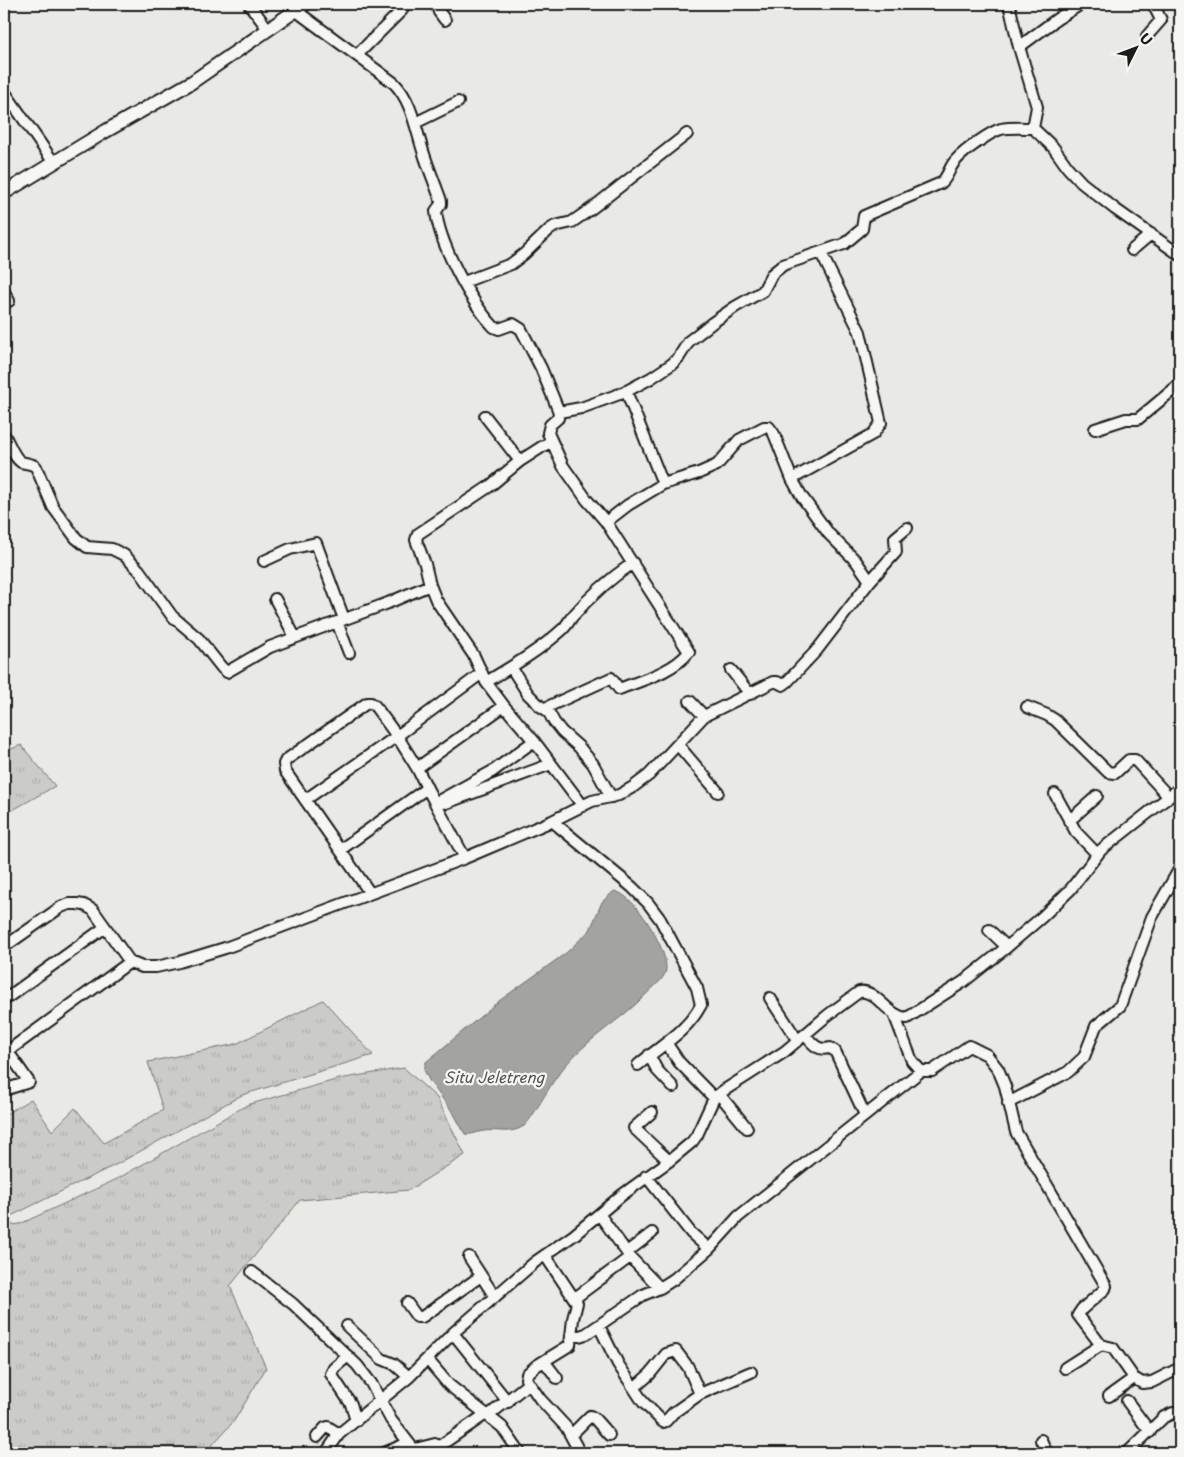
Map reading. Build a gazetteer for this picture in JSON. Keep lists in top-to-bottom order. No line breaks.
{"water":["Situ Jeletreng"],"north":"top right"}
